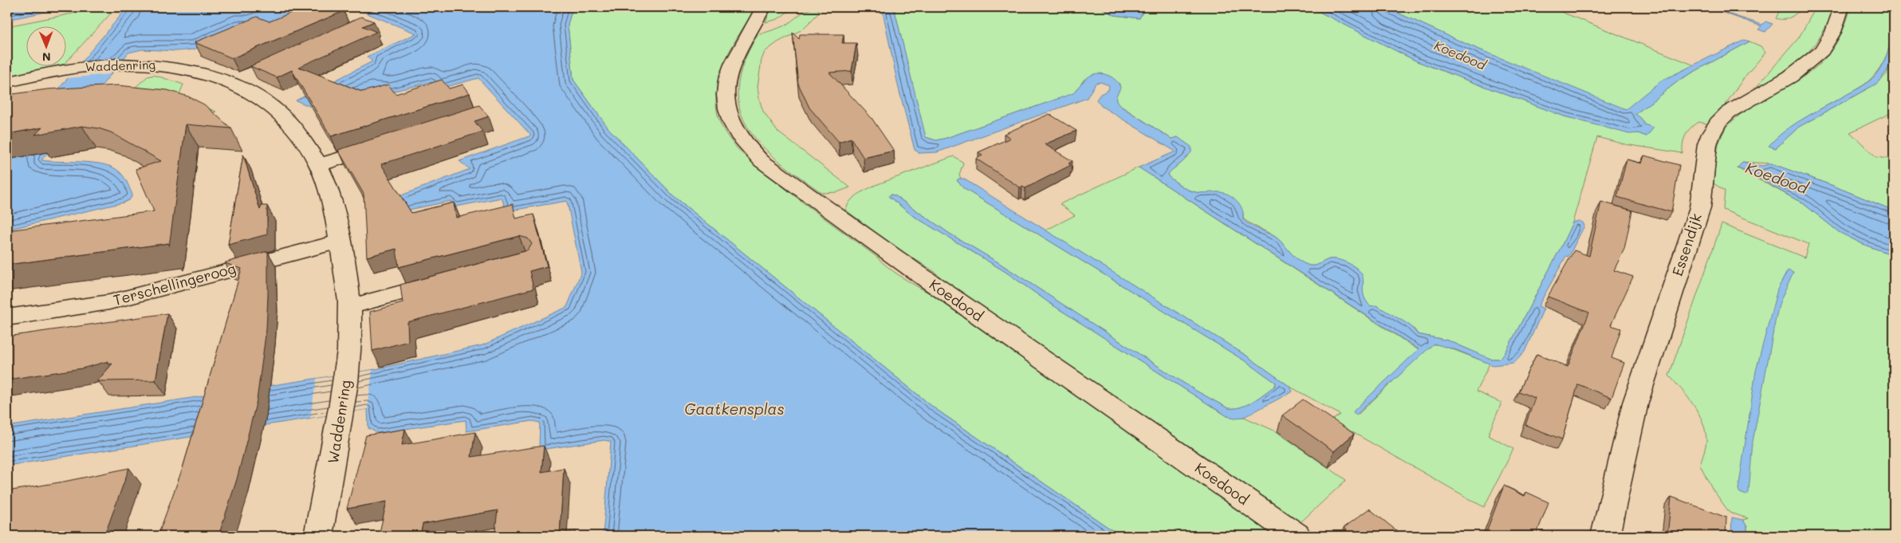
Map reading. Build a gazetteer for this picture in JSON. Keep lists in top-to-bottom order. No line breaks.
{"streets":{"street":["Waddenring","Essendijk","Terschellingeroog","Koedood"]},"crossings":[["Waddenring","Terschellingeroog"]],"water":["Koedood","Gaatkensplas"],"north":"bottom"}
